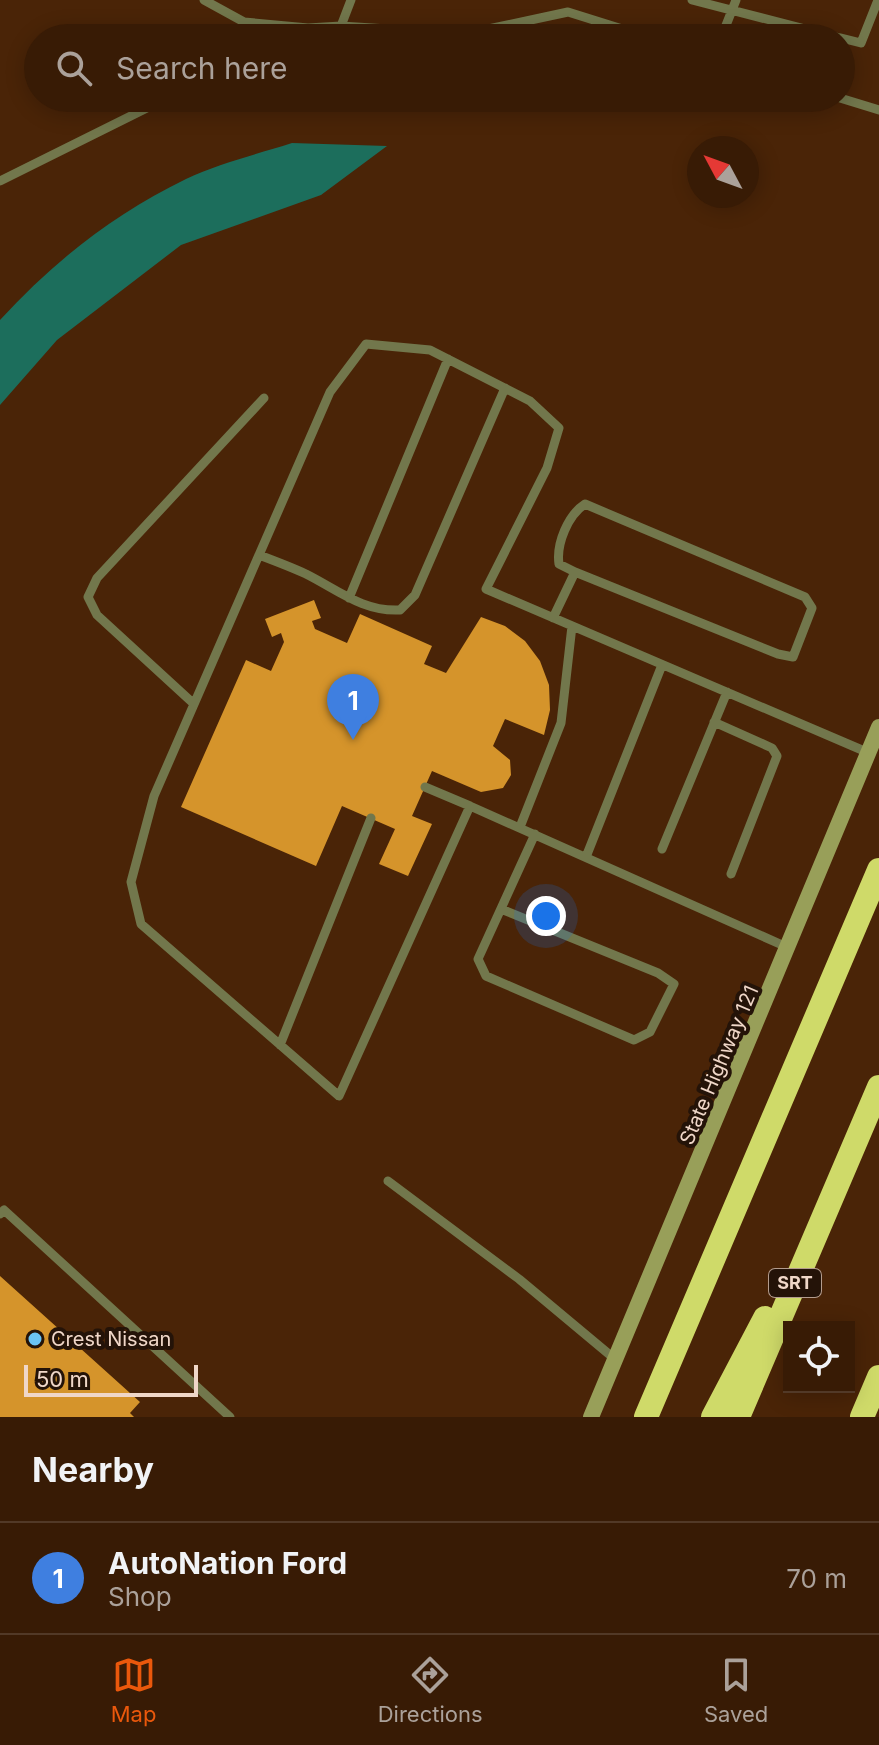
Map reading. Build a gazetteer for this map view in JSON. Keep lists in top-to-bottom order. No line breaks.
{"streets":{"highway":["SRT"],"main road":["State Highway 121"]},"places":["Crest Nissan"],"scale_bar":"50 m","north":"top left","page":{"search":"Search here","pins":"1","scale":"50 m","heading":"Nearby","list":[{"mark":"1","name":"AutoNation Ford","note":"Shop","value":"70 m"}],"nav":["Map","Directions","Saved"]}}
